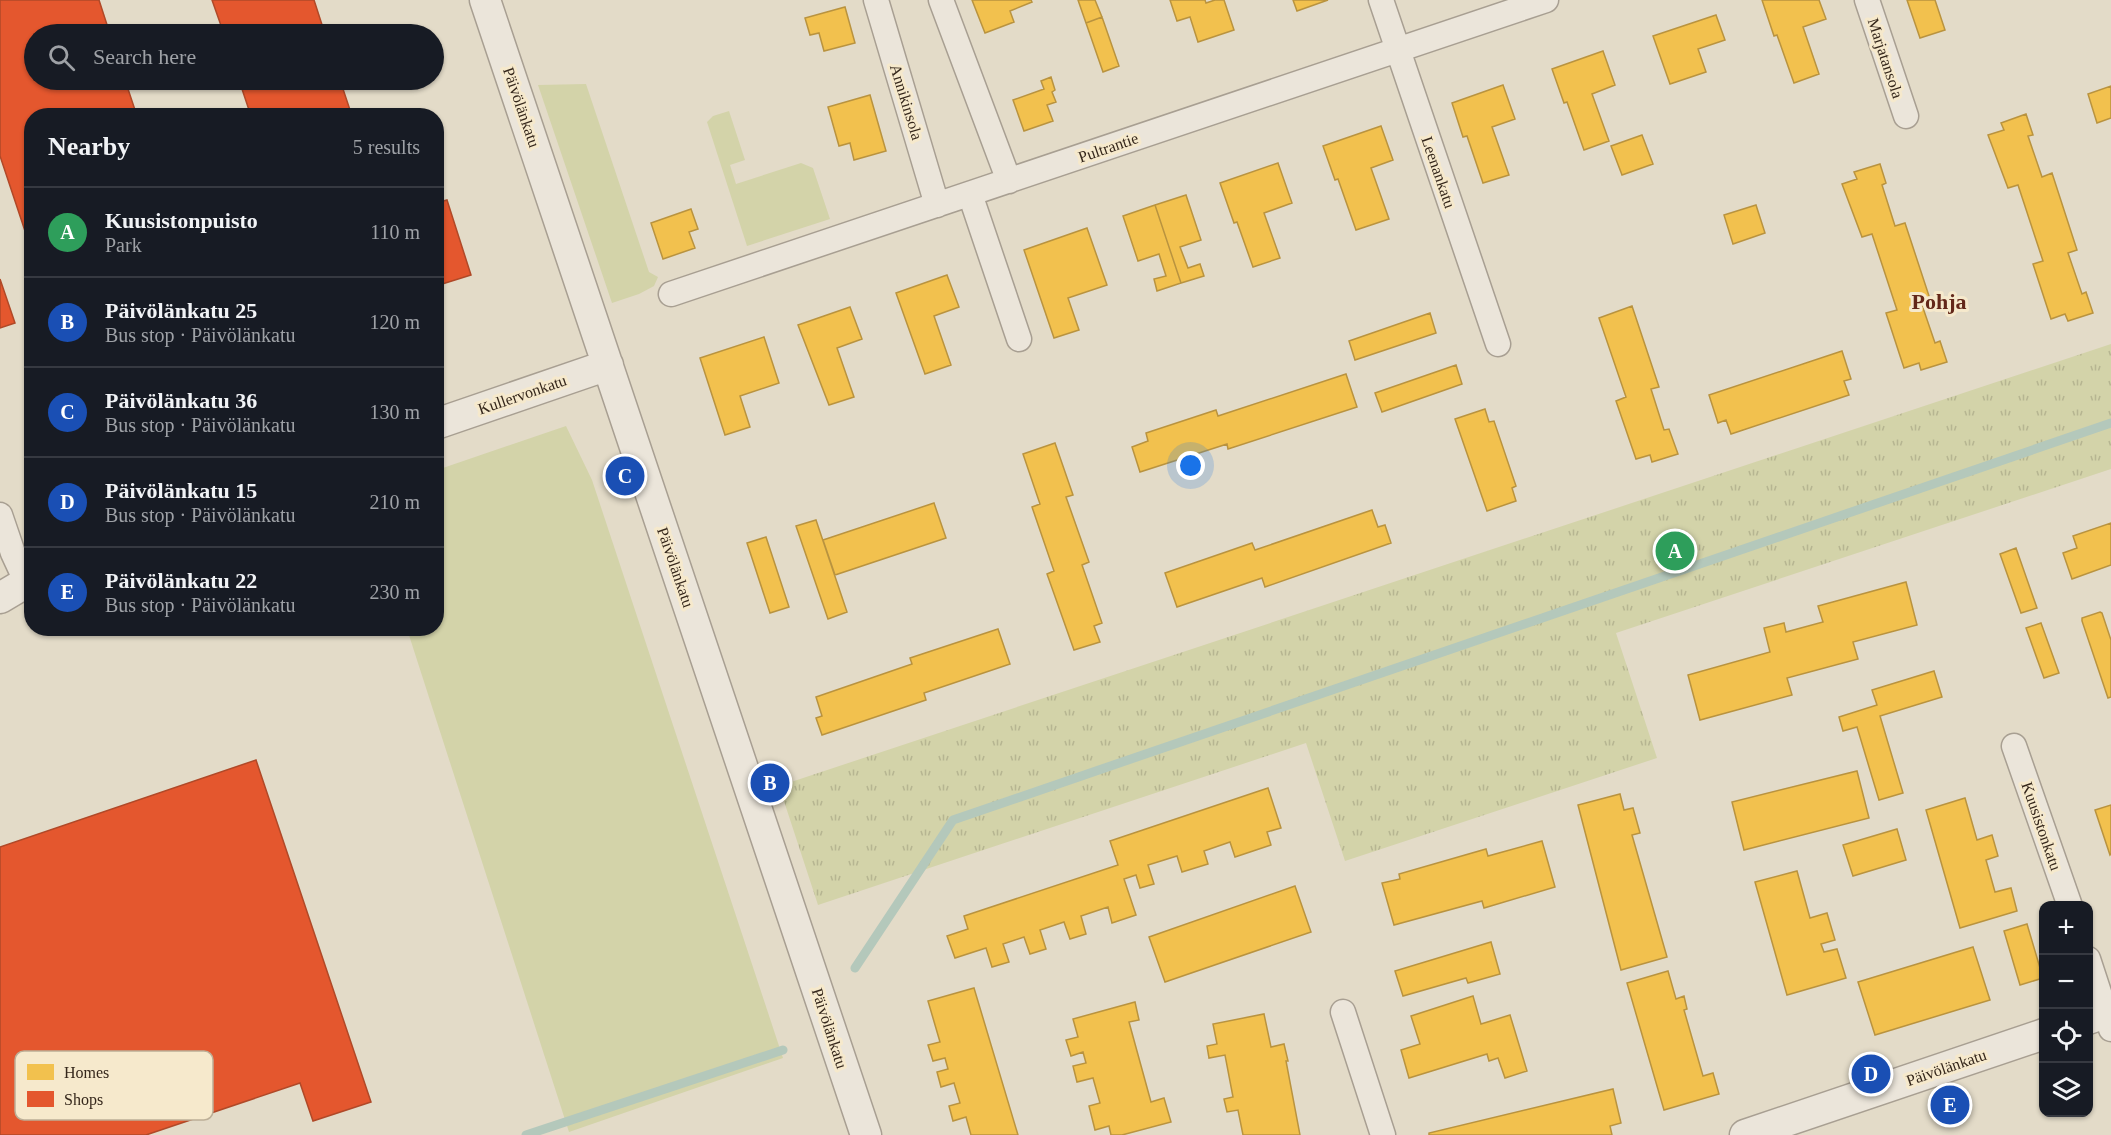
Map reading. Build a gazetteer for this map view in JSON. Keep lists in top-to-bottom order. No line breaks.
{"streets":{"street":["Marjatansola","Annikinsola","Päivölänkatu","Pultrantie","Leenankatu","Kullervonkatu","Kuusistonkatu"]},"crossings":[["Annikinsola","Pultrantie"],["Päivölänkatu","Kullervonkatu"],["Pultrantie","Leenankatu"]],"districts":["Pohja"],"legend":["Homes","Shops"],"page":{"search":"Search here","heading":["Nearby","5 results"],"list":[{"mark":"A","name":"Kuusistonpuisto","note":"Park","value":"110 m"},{"mark":"B","name":"Päivölänkatu 25","note":"Bus stop · Päivölänkatu","value":"120 m"},{"mark":"C","name":"Päivölänkatu 36","note":"Bus stop · Päivölänkatu","value":"130 m"},{"mark":"D","name":"Päivölänkatu 15","note":"Bus stop · Päivölänkatu","value":"210 m"},{"mark":"E","name":"Päivölänkatu 22","note":"Bus stop · Päivölänkatu","value":"230 m"}],"pins":["C","A","B","D","E"],"map_buttons":["+","−"]}}
